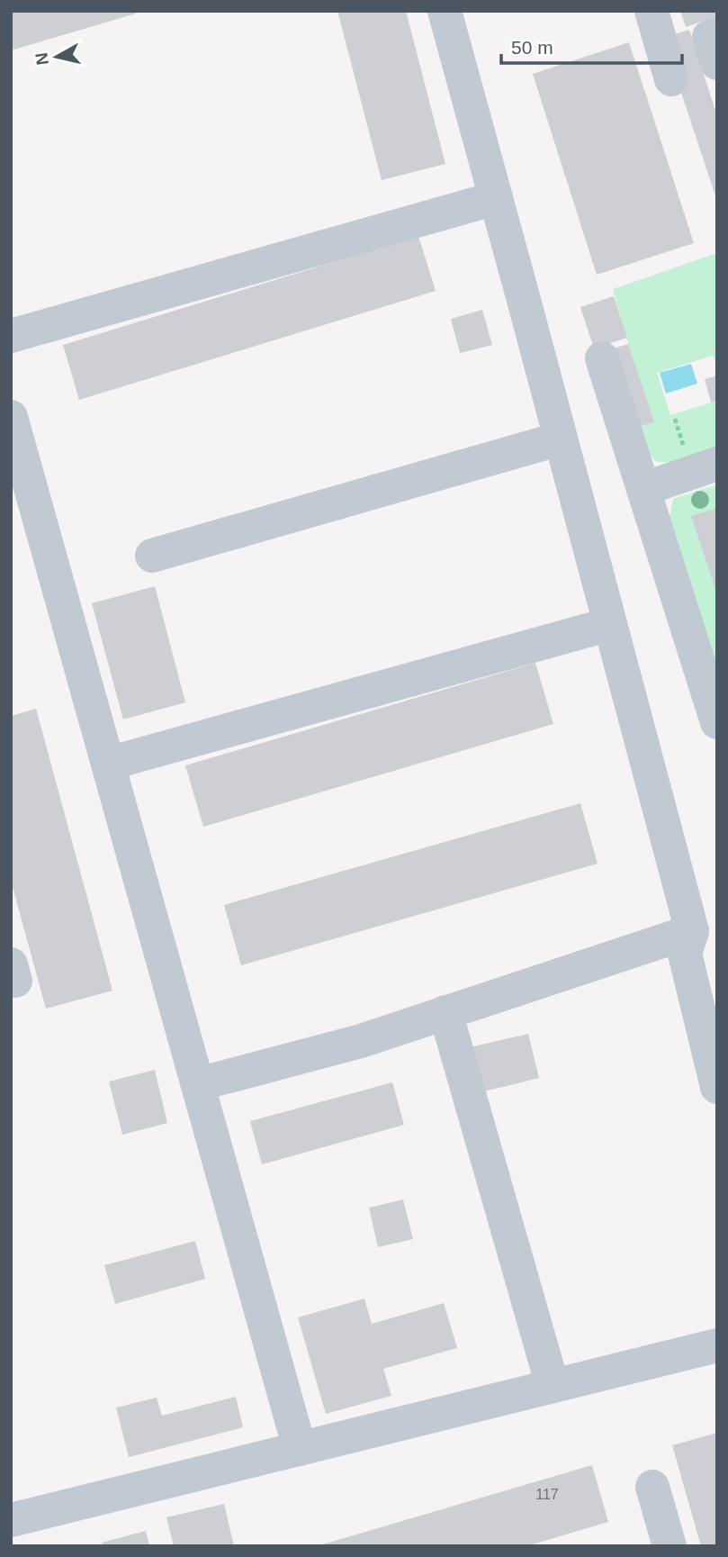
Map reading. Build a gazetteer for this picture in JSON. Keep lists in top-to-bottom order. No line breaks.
{"house_numbers":["117"],"scale_bar":"50 m","north":"left"}
